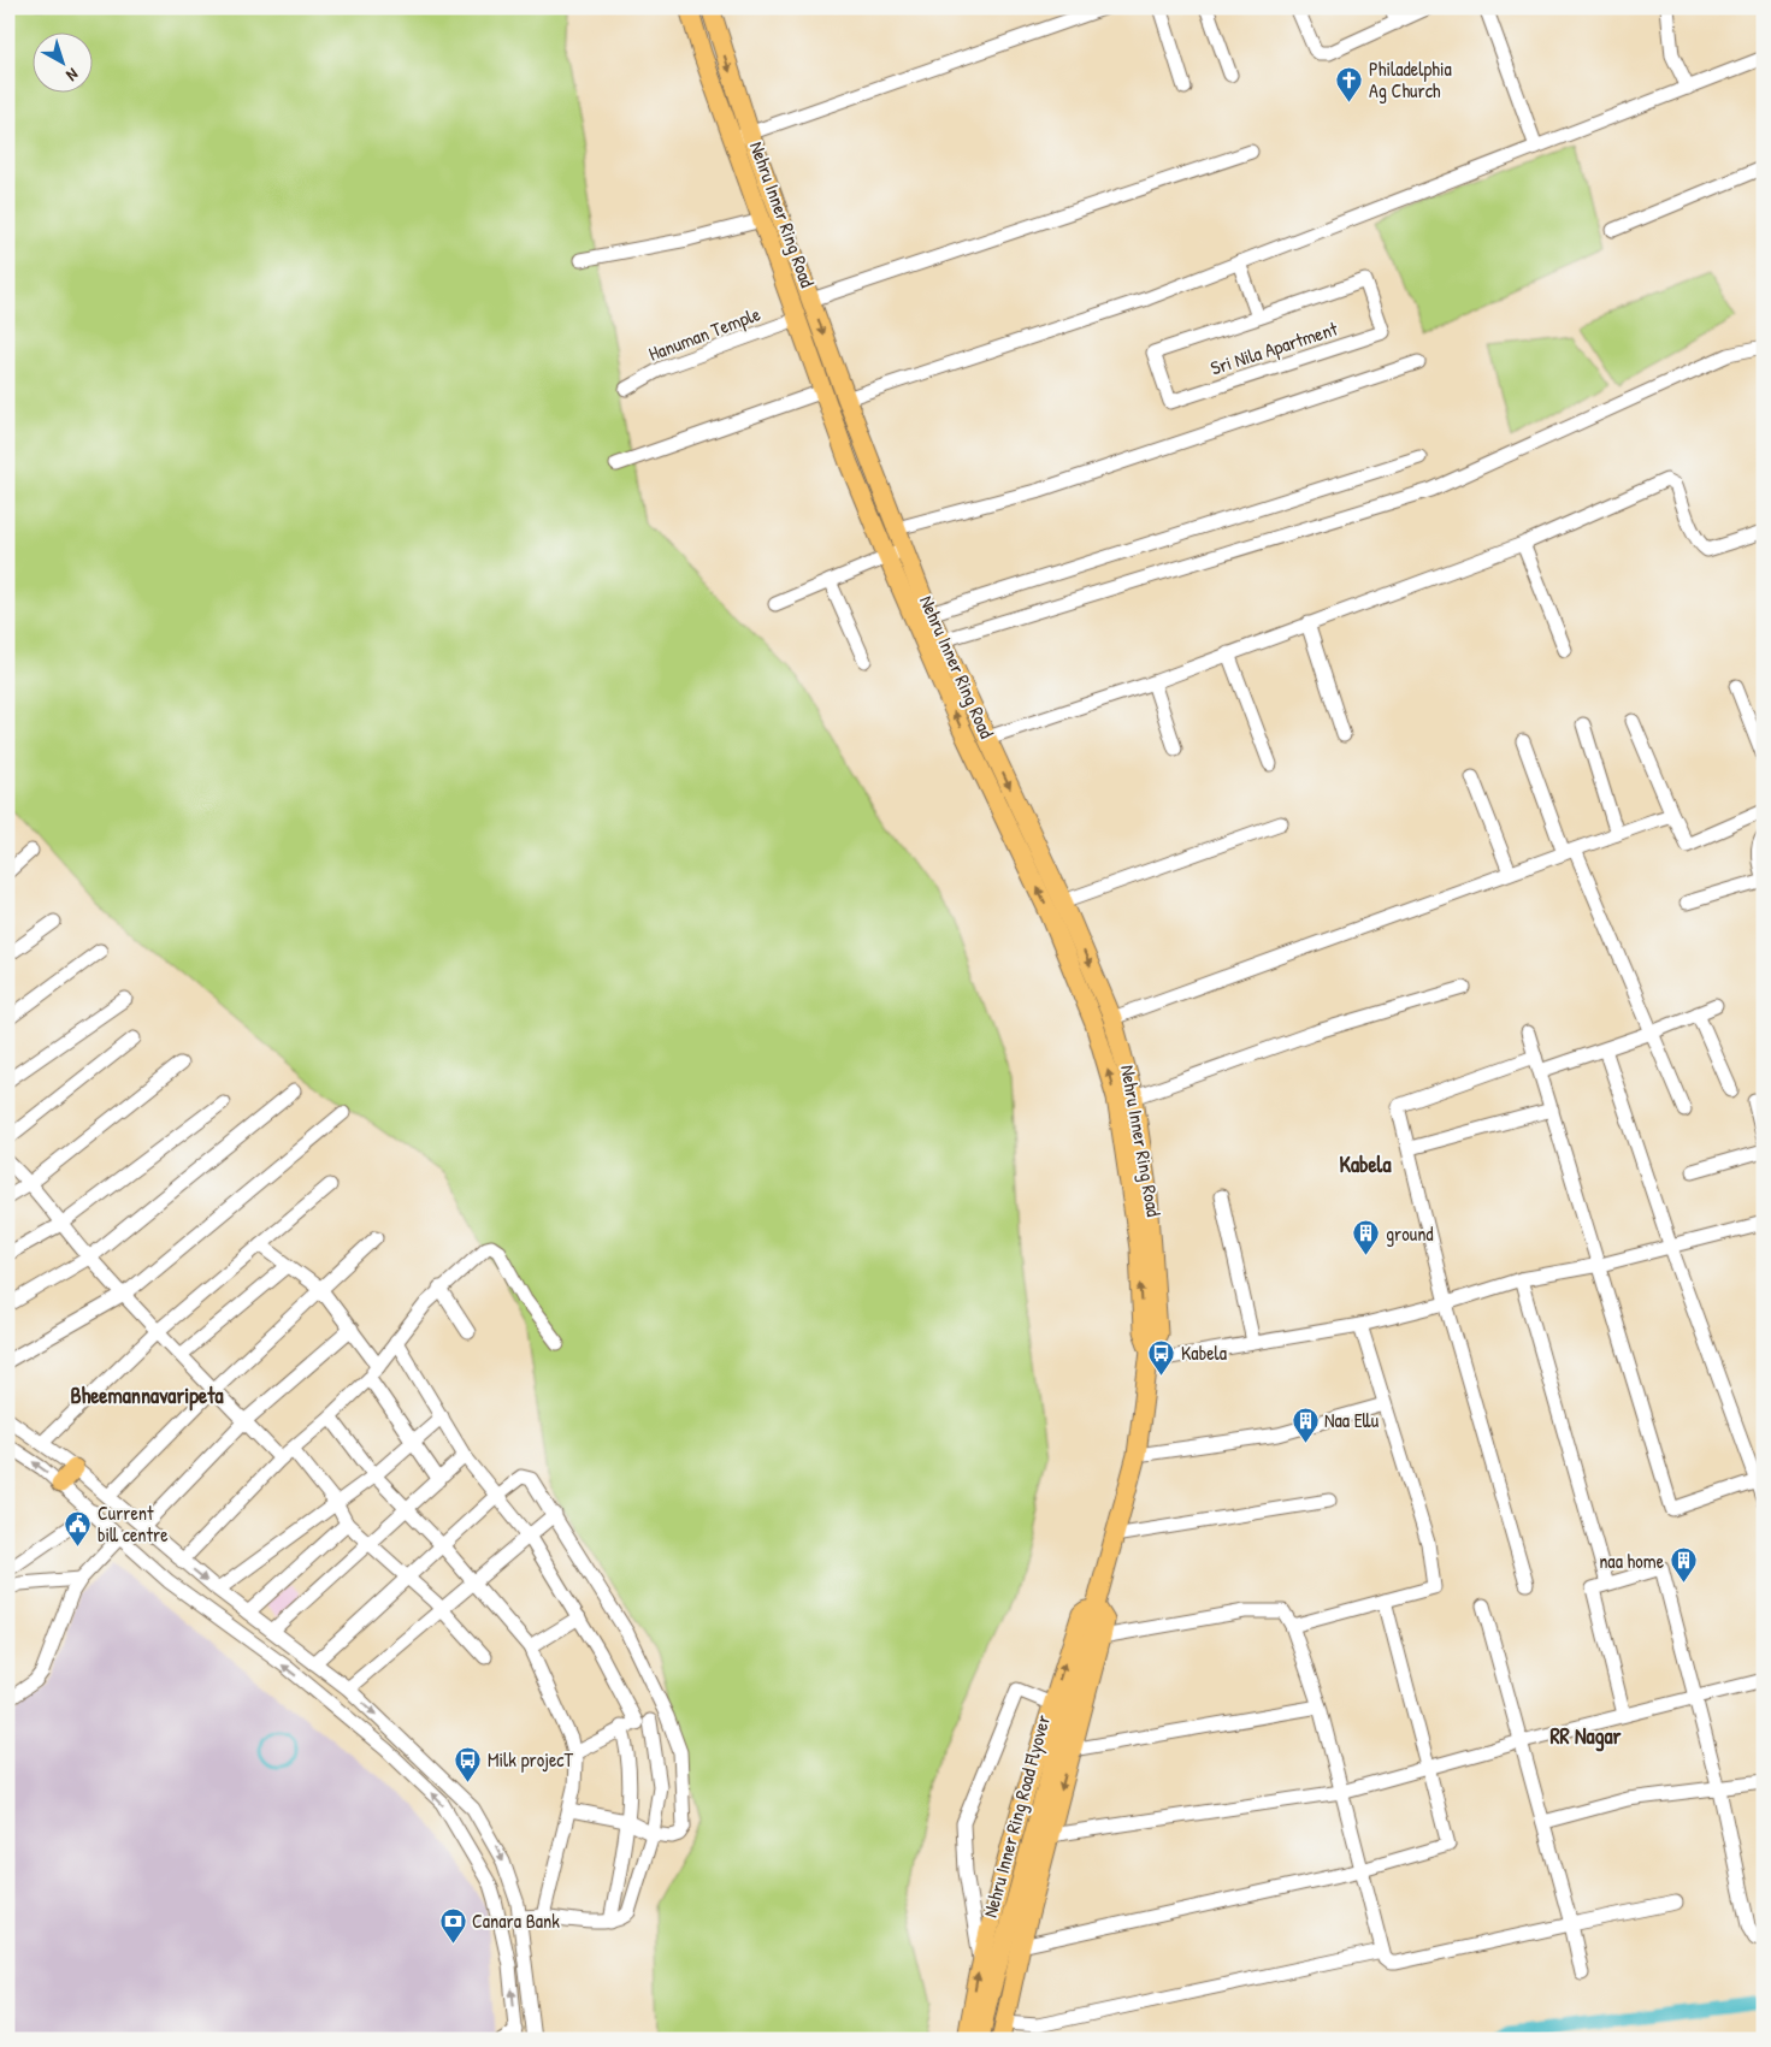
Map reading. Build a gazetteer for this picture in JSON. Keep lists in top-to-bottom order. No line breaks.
{"streets":{"main road":["Nehru Inner Ring Road","Nehru Inner Ring Road Flyover"],"street":["Hanuman Temple","Sri Nila Apartment"]},"crossings":[["Nehru Inner Ring Road","Hanuman Temple"]],"districts":["Kabela","Bheemannavaripeta","RR Nagar"],"places":{"church":["Philadelphia Ag Church"],"building":["ground","Naa Ellu","naa home"],"bus stop":["Kabela","Milk projecT"],"public building":["Current bill centre"],"bank":["Canara Bank"]},"north":"bottom right"}
